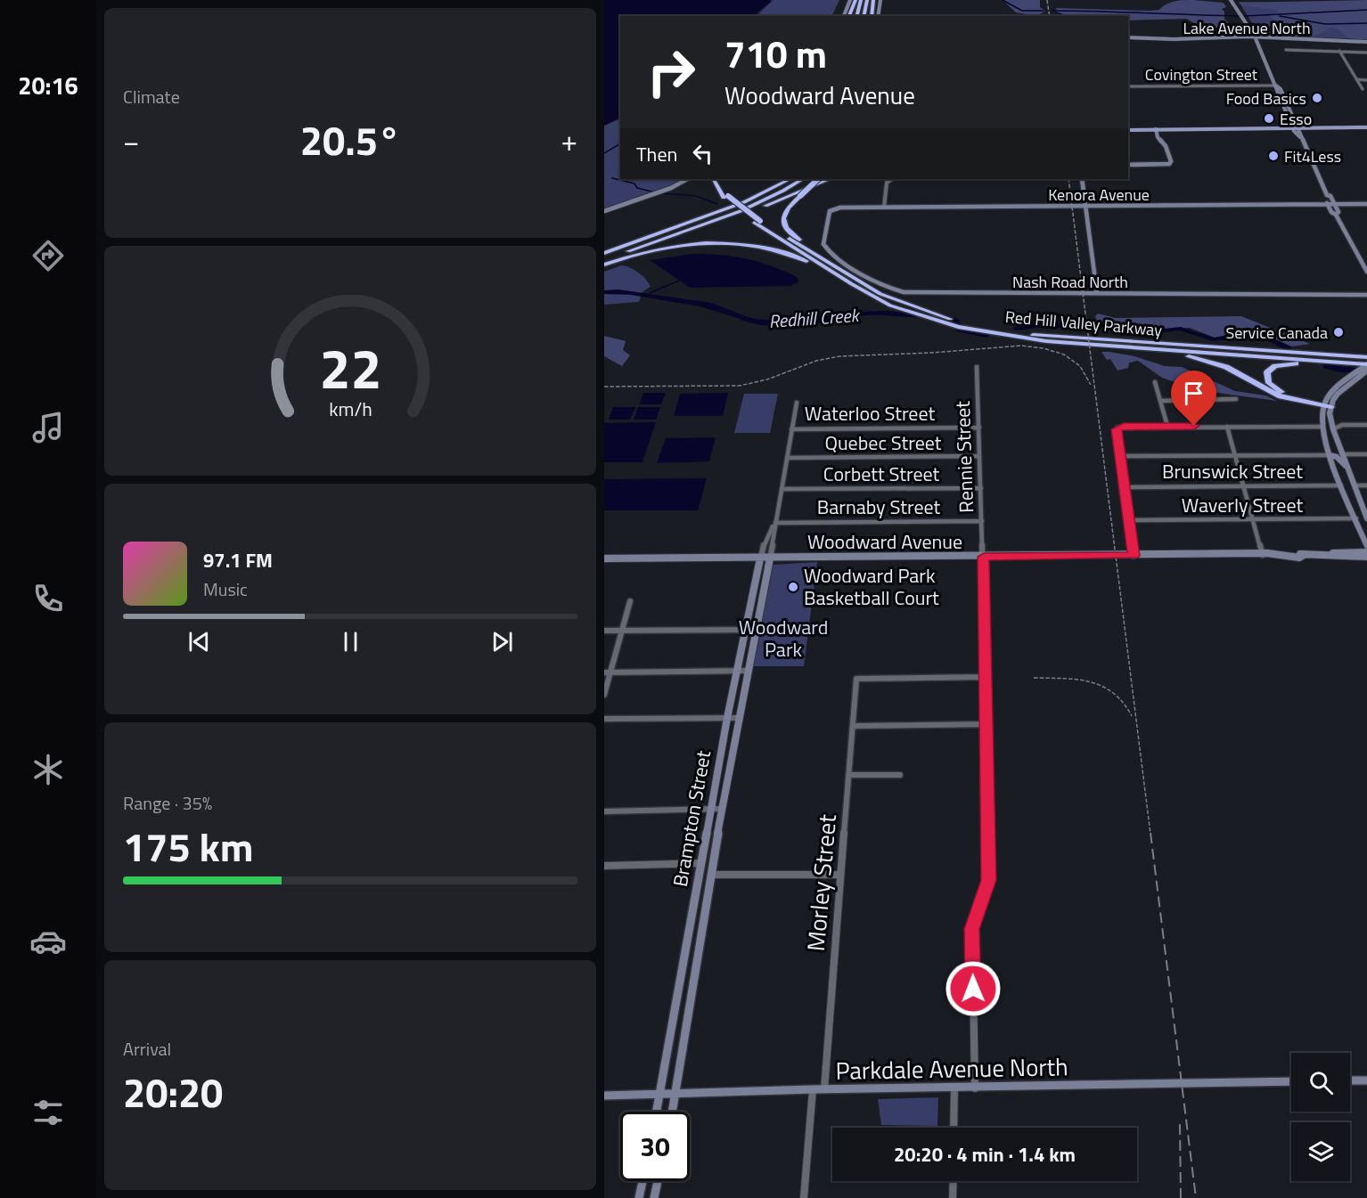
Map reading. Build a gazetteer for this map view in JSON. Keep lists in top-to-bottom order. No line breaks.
{"streets":{"highway":["Red Hill Valley Parkway"],"main road":["Woodward Avenue"],"street":["Lake Avenue North","Covington Street","Kenora Avenue","Nash Road North","Waterloo Street","Quebec Street","Rennie Street","Brunswick Street","Corbett Street","Waverly Street","Barnaby Street","Brampton Street","Morley Street","Parkdale Avenue North"]},"crossings":[["Kenora Avenue","Nash Road North"],["Waterloo Street","Rennie Street"],["Waterloo Street","Brampton Street"],["Quebec Street","Rennie Street"],["Quebec Street","Brampton Street"],["Rennie Street","Corbett Street"],["Rennie Street","Barnaby Street"],["Rennie Street","Woodward Avenue"],["Rennie Street","Morley Street"],["Rennie Street","Parkdale Avenue North"],["Corbett Street","Brampton Street"],["Barnaby Street","Brampton Street"],["Woodward Avenue","Brampton Street"],["Brampton Street","Parkdale Avenue North"],["Morley Street","Parkdale Avenue North"]],"water":["Redhill Creek"],"parks":["Woodward Park"],"places":["Food Basics","Esso","Fit4Less","Service Canada","Woodward Park Basketball Court"],"page":{"tabs":"20:16","tile":["Climate",["Range · 35%","175 km"],["Arrival","20:20"]],"turn":["710 m","Woodward Avenue"],"heat":["−","20.5°","+"],"then":"Then","song":["97.1 FM","Music"],"limit":"30","trip":"20:20 · 4 min · 1.4 km","gauge":["22","km/h"]}}
